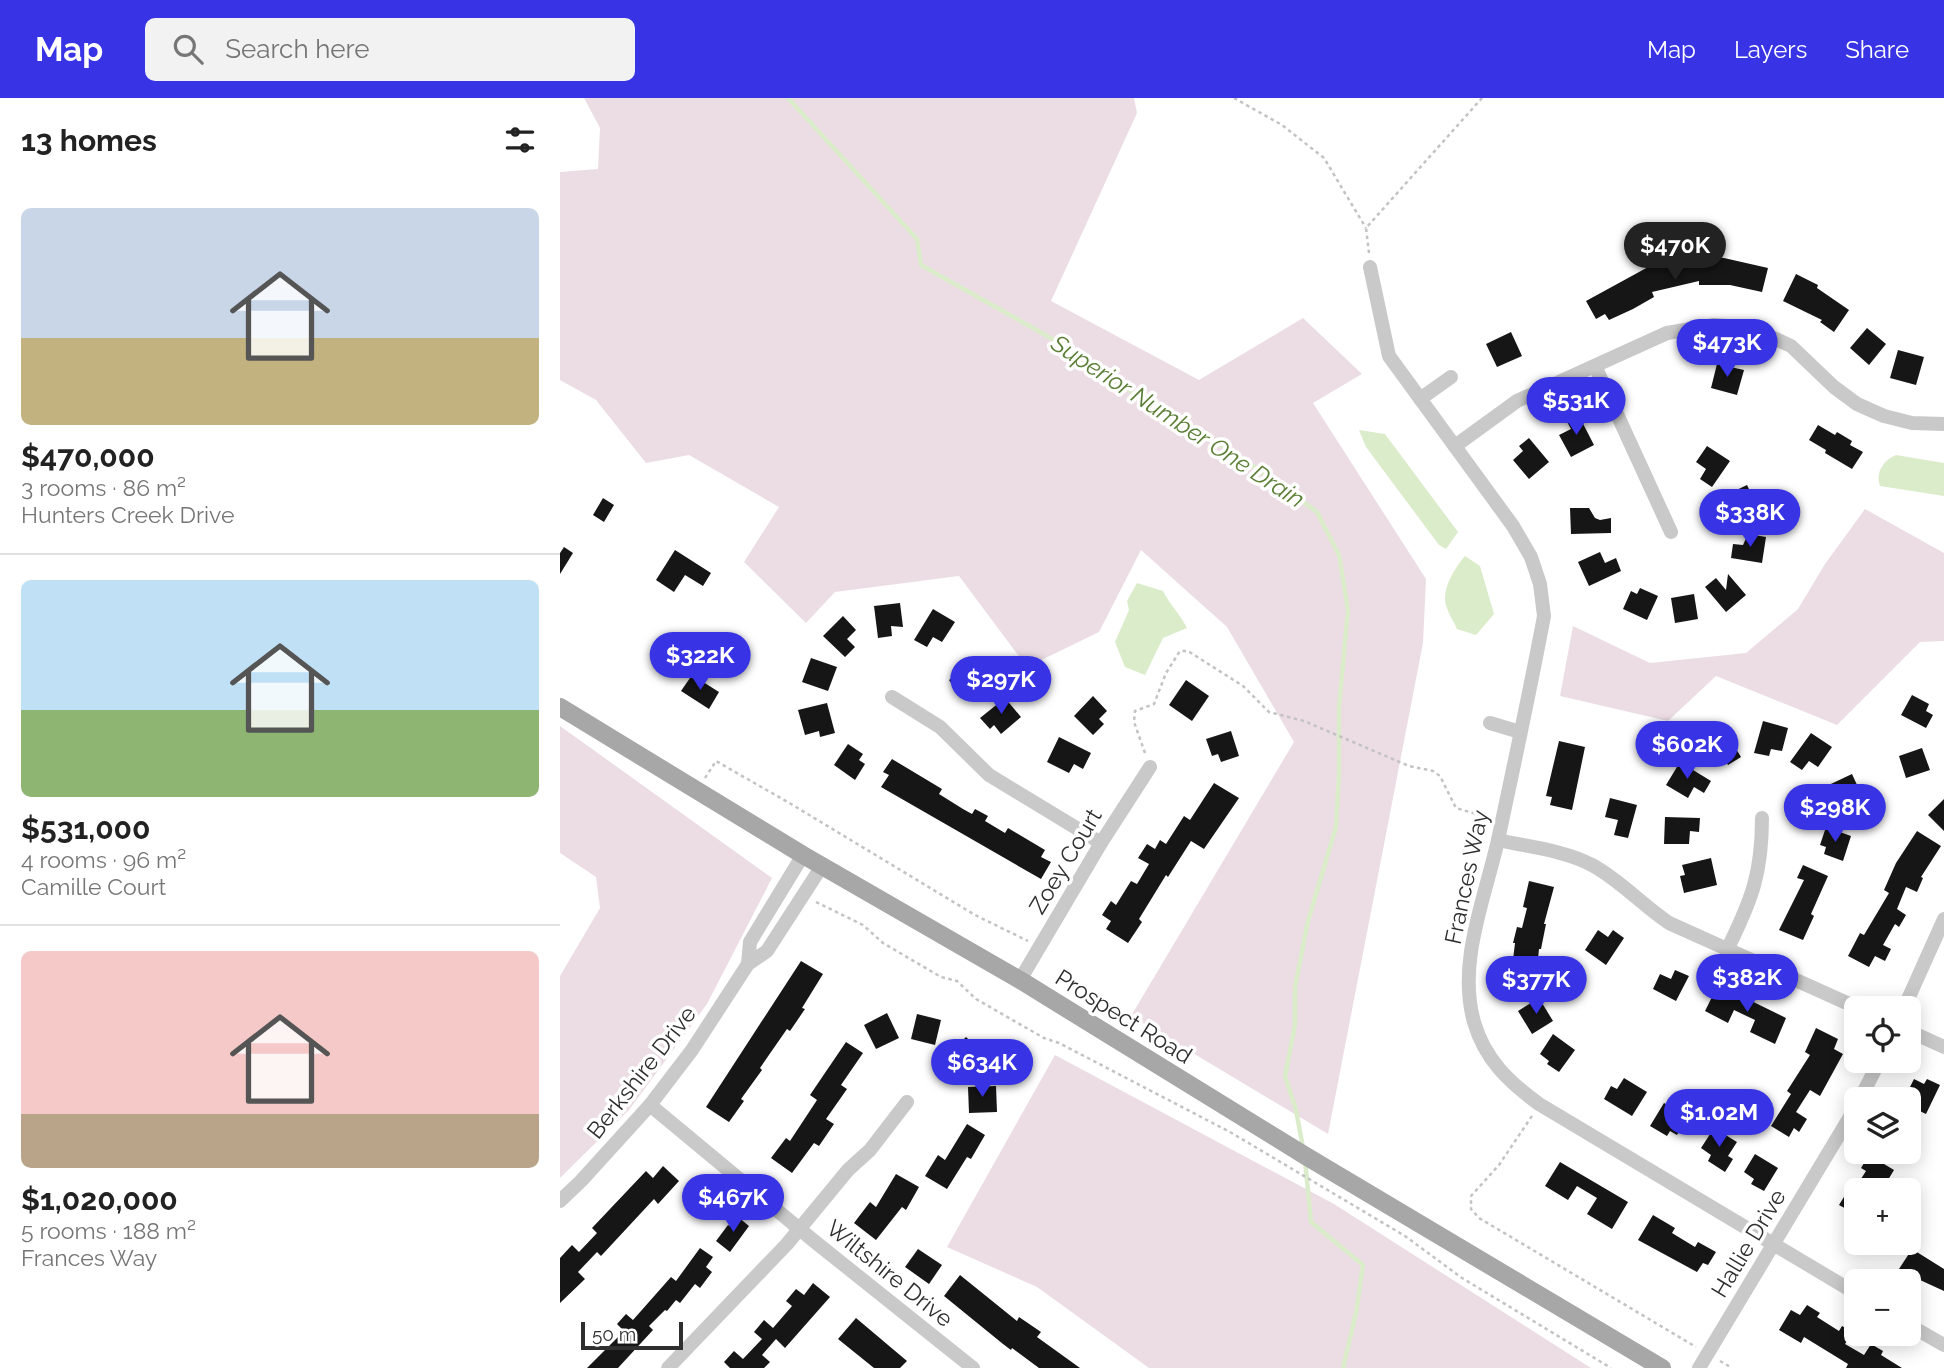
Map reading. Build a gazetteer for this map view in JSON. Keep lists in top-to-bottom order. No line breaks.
{"streets":{"main road":["Prospect Road"],"street":["Zoey Court","Frances Way","Berkshire Drive","Hallie Drive","Wiltshire Drive"]},"crossings":[["Zoey Court","Prospect Road"],["Frances Way","Hallie Drive"],["Prospect Road","Berkshire Drive"],["Berkshire Drive","Wiltshire Drive"]],"water":["Superior Number One Drain"],"scale_bar":"50 m","page":{"header":"Map","search":"Search here","nav":["Map","Layers","Share"],"heading":"13 homes","list":[{"name":"$470,000","note":"3 rooms · 86 m² · Hunters Creek Drive"},{"name":"$531,000","note":"4 rooms · 96 m² · Camille Court"},{"name":"$1,020,000","note":"5 rooms · 188 m² · Frances Way"}],"price":["$470K","$473K","$531K","$338K","$322K","$297K","$602K","$298K","$382K","$377K","$634K","$1.02M","$467K"],"map_buttons":["+","−"],"scale":"50 m"}}
